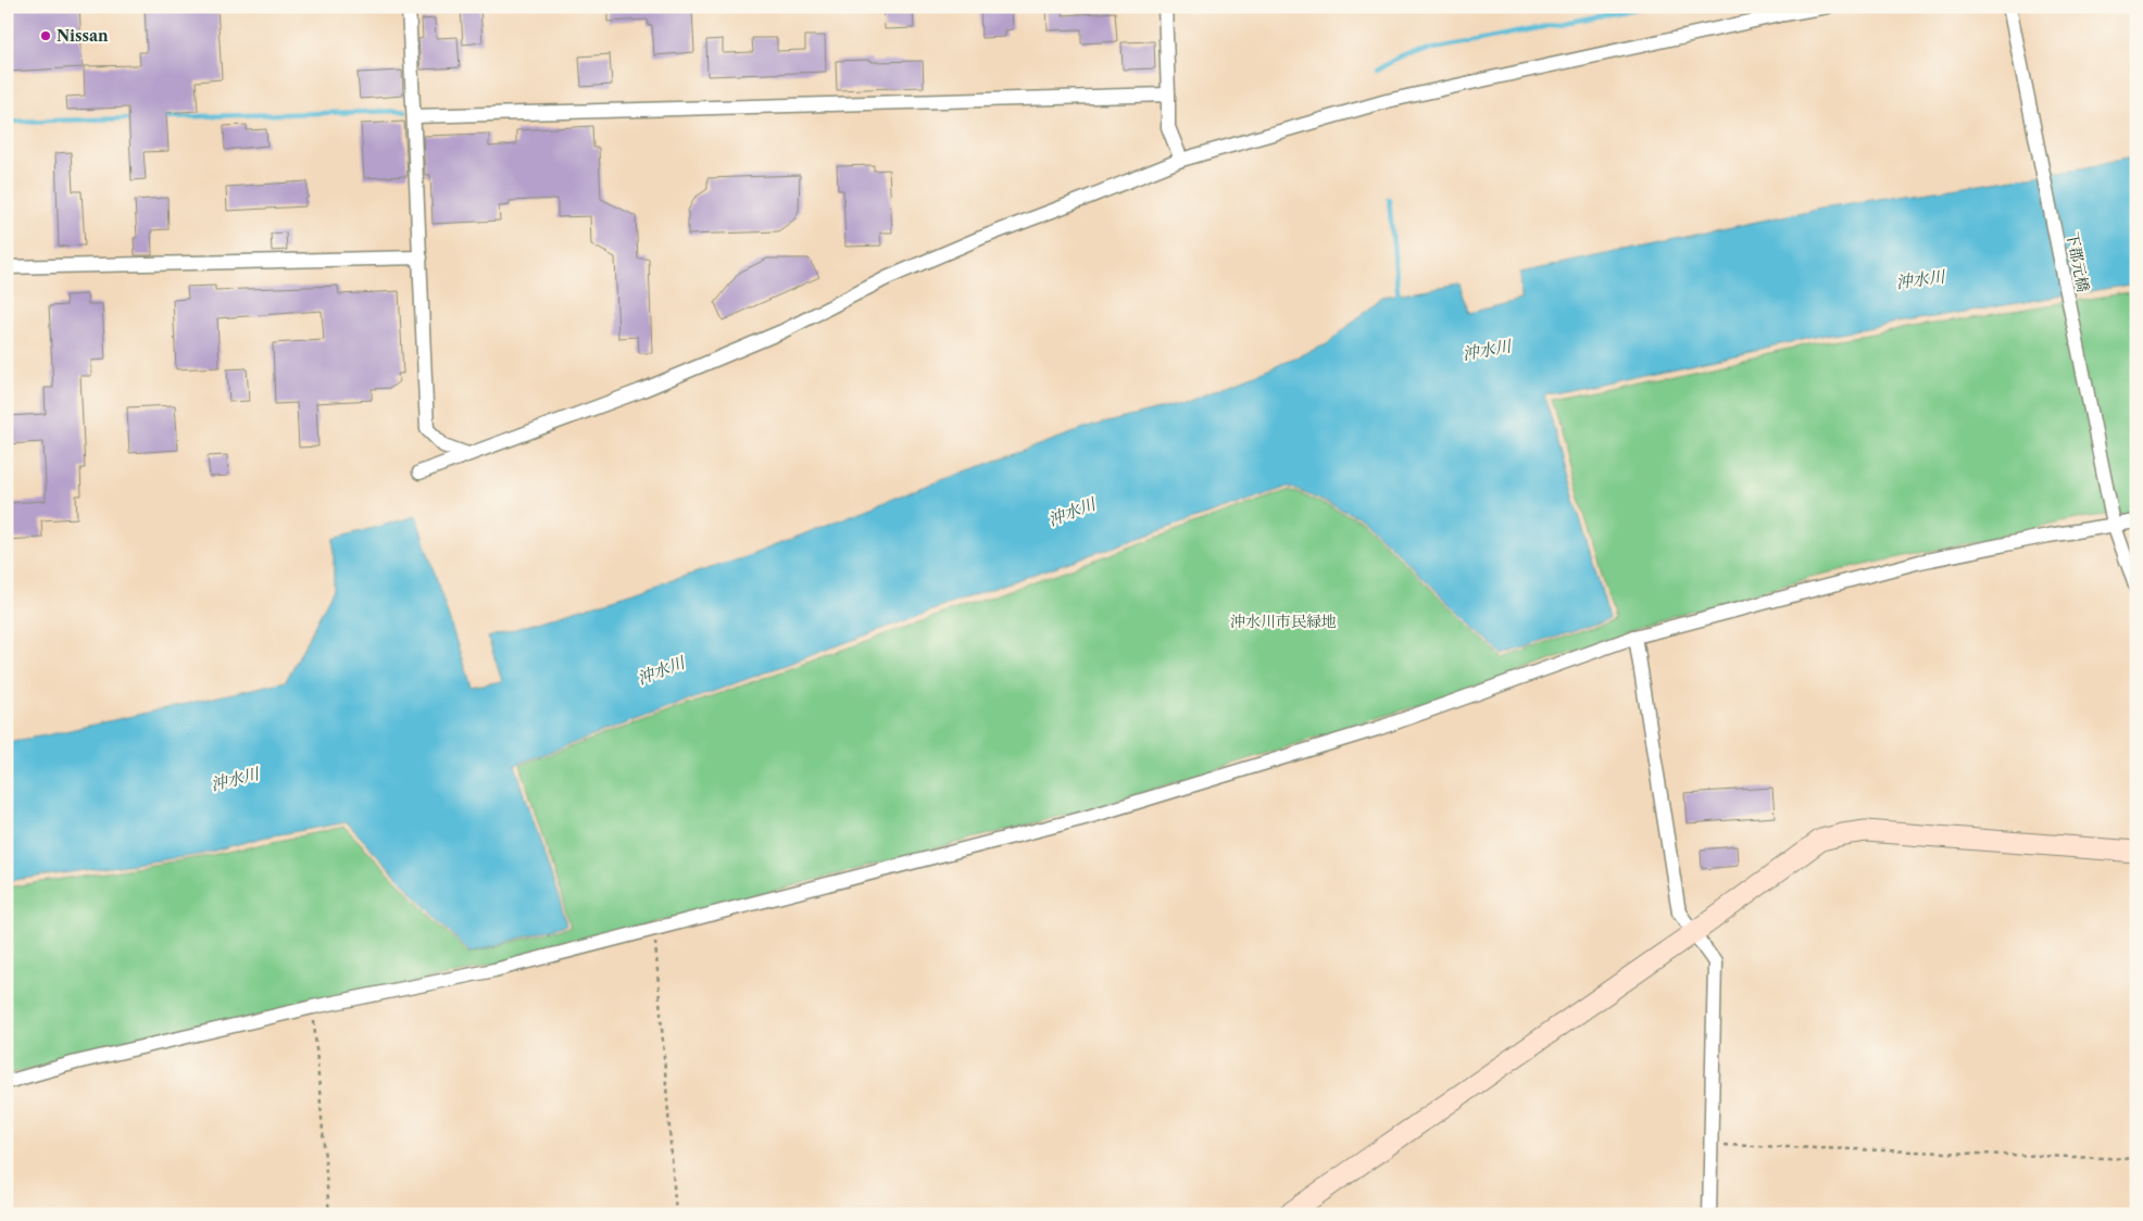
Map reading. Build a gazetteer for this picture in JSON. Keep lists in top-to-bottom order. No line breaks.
{"streets":{"street":["下郡元橋"]},"water":["沖水川"],"parks":["沖水川市民緑地"],"places":["Nissan"]}
